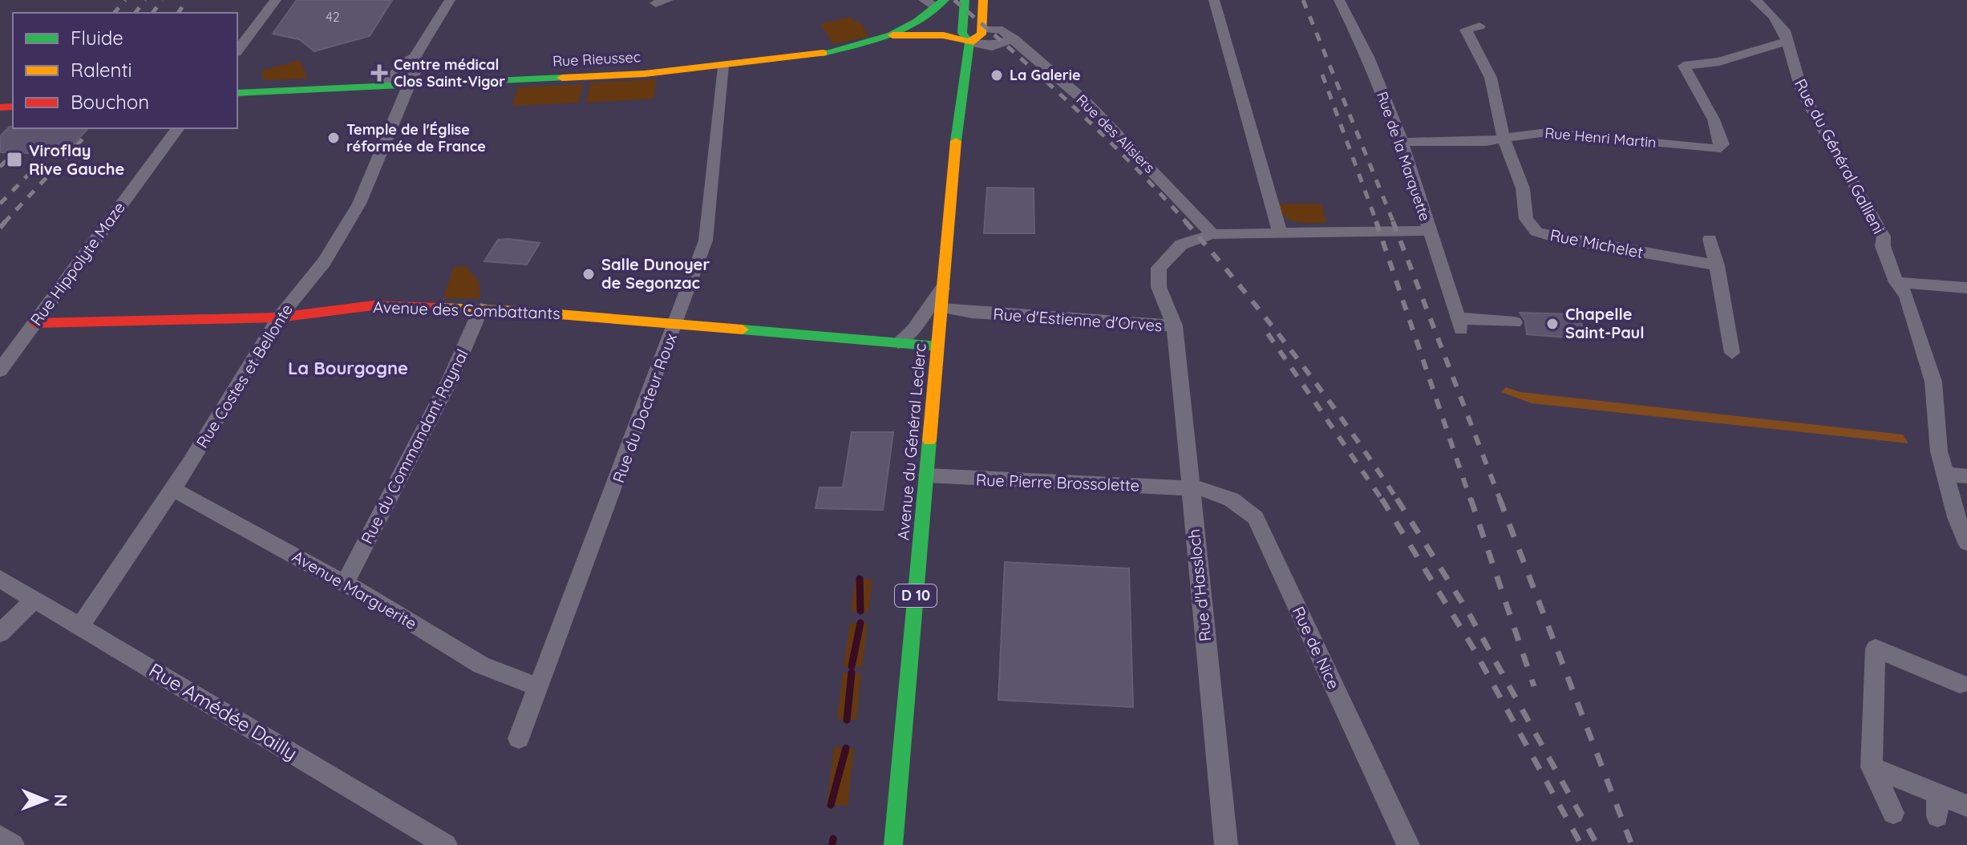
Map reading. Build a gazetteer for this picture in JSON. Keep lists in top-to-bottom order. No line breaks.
{"streets":{"street":["Rue Rieussec","Rue des Alisiers","Rue Henri Martin","Rue de la Marquette","Rue du Général Gallieni","Rue Michelet","Rue Hippolyte Maze","Avenue des Combattants","Rue d'Estienne d'Orves","Rue Costes et Bellonte","Rue du Docteur Roux","Avenue du Général Leclerc","Rue du Commandant Raynal","Rue Pierre Brossolette","Rue d'Hassloch","Avenue Marguerite","D 10","Rue de Nice","Rue Amédée Dailly"]},"crossings":[["Rue Rieussec","Rue Costes et Bellonte"],["Rue Rieussec","Rue du Docteur Roux"],["Rue des Alisiers","Rue d'Estienne d'Orves"],["Rue Henri Martin","Rue de la Marquette"],["Rue Henri Martin","Rue du Général Gallieni"],["Rue Henri Martin","Rue Michelet"],["Rue de la Marquette","Rue d'Estienne d'Orves"],["Rue Hippolyte Maze","Avenue des Combattants"],["Avenue des Combattants","Rue Costes et Bellonte"],["Avenue des Combattants","Rue du Docteur Roux"],["Avenue des Combattants","Avenue du Général Leclerc"],["Avenue des Combattants","Rue du Commandant Raynal"],["Rue d'Estienne d'Orves","Avenue du Général Leclerc"],["Rue d'Estienne d'Orves","Rue d'Hassloch"],["Rue Costes et Bellonte","Avenue Marguerite"],["Rue Costes et Bellonte","Rue Amédée Dailly"],["Rue du Docteur Roux","Avenue Marguerite"],["Avenue du Général Leclerc","Rue Pierre Brossolette"],["Rue du Commandant Raynal","Avenue Marguerite"],["Rue Pierre Brossolette","Rue d'Hassloch"],["Rue Pierre Brossolette","Rue de Nice"],["Rue d'Hassloch","Rue de Nice"]],"districts":["La Bourgogne"],"places":{"health":["Centre médical Clos Saint-Vigor"],"other":["La Galerie","Temple de l'Église réformée de France","Salle Dunoyer de Segonzac","Chapelle Saint-Paul"],"transit":["Viroflay Rive Gauche"]},"house_numbers":["42"],"legend":["Fluide","Ralenti","Bouchon"],"north":"right"}
